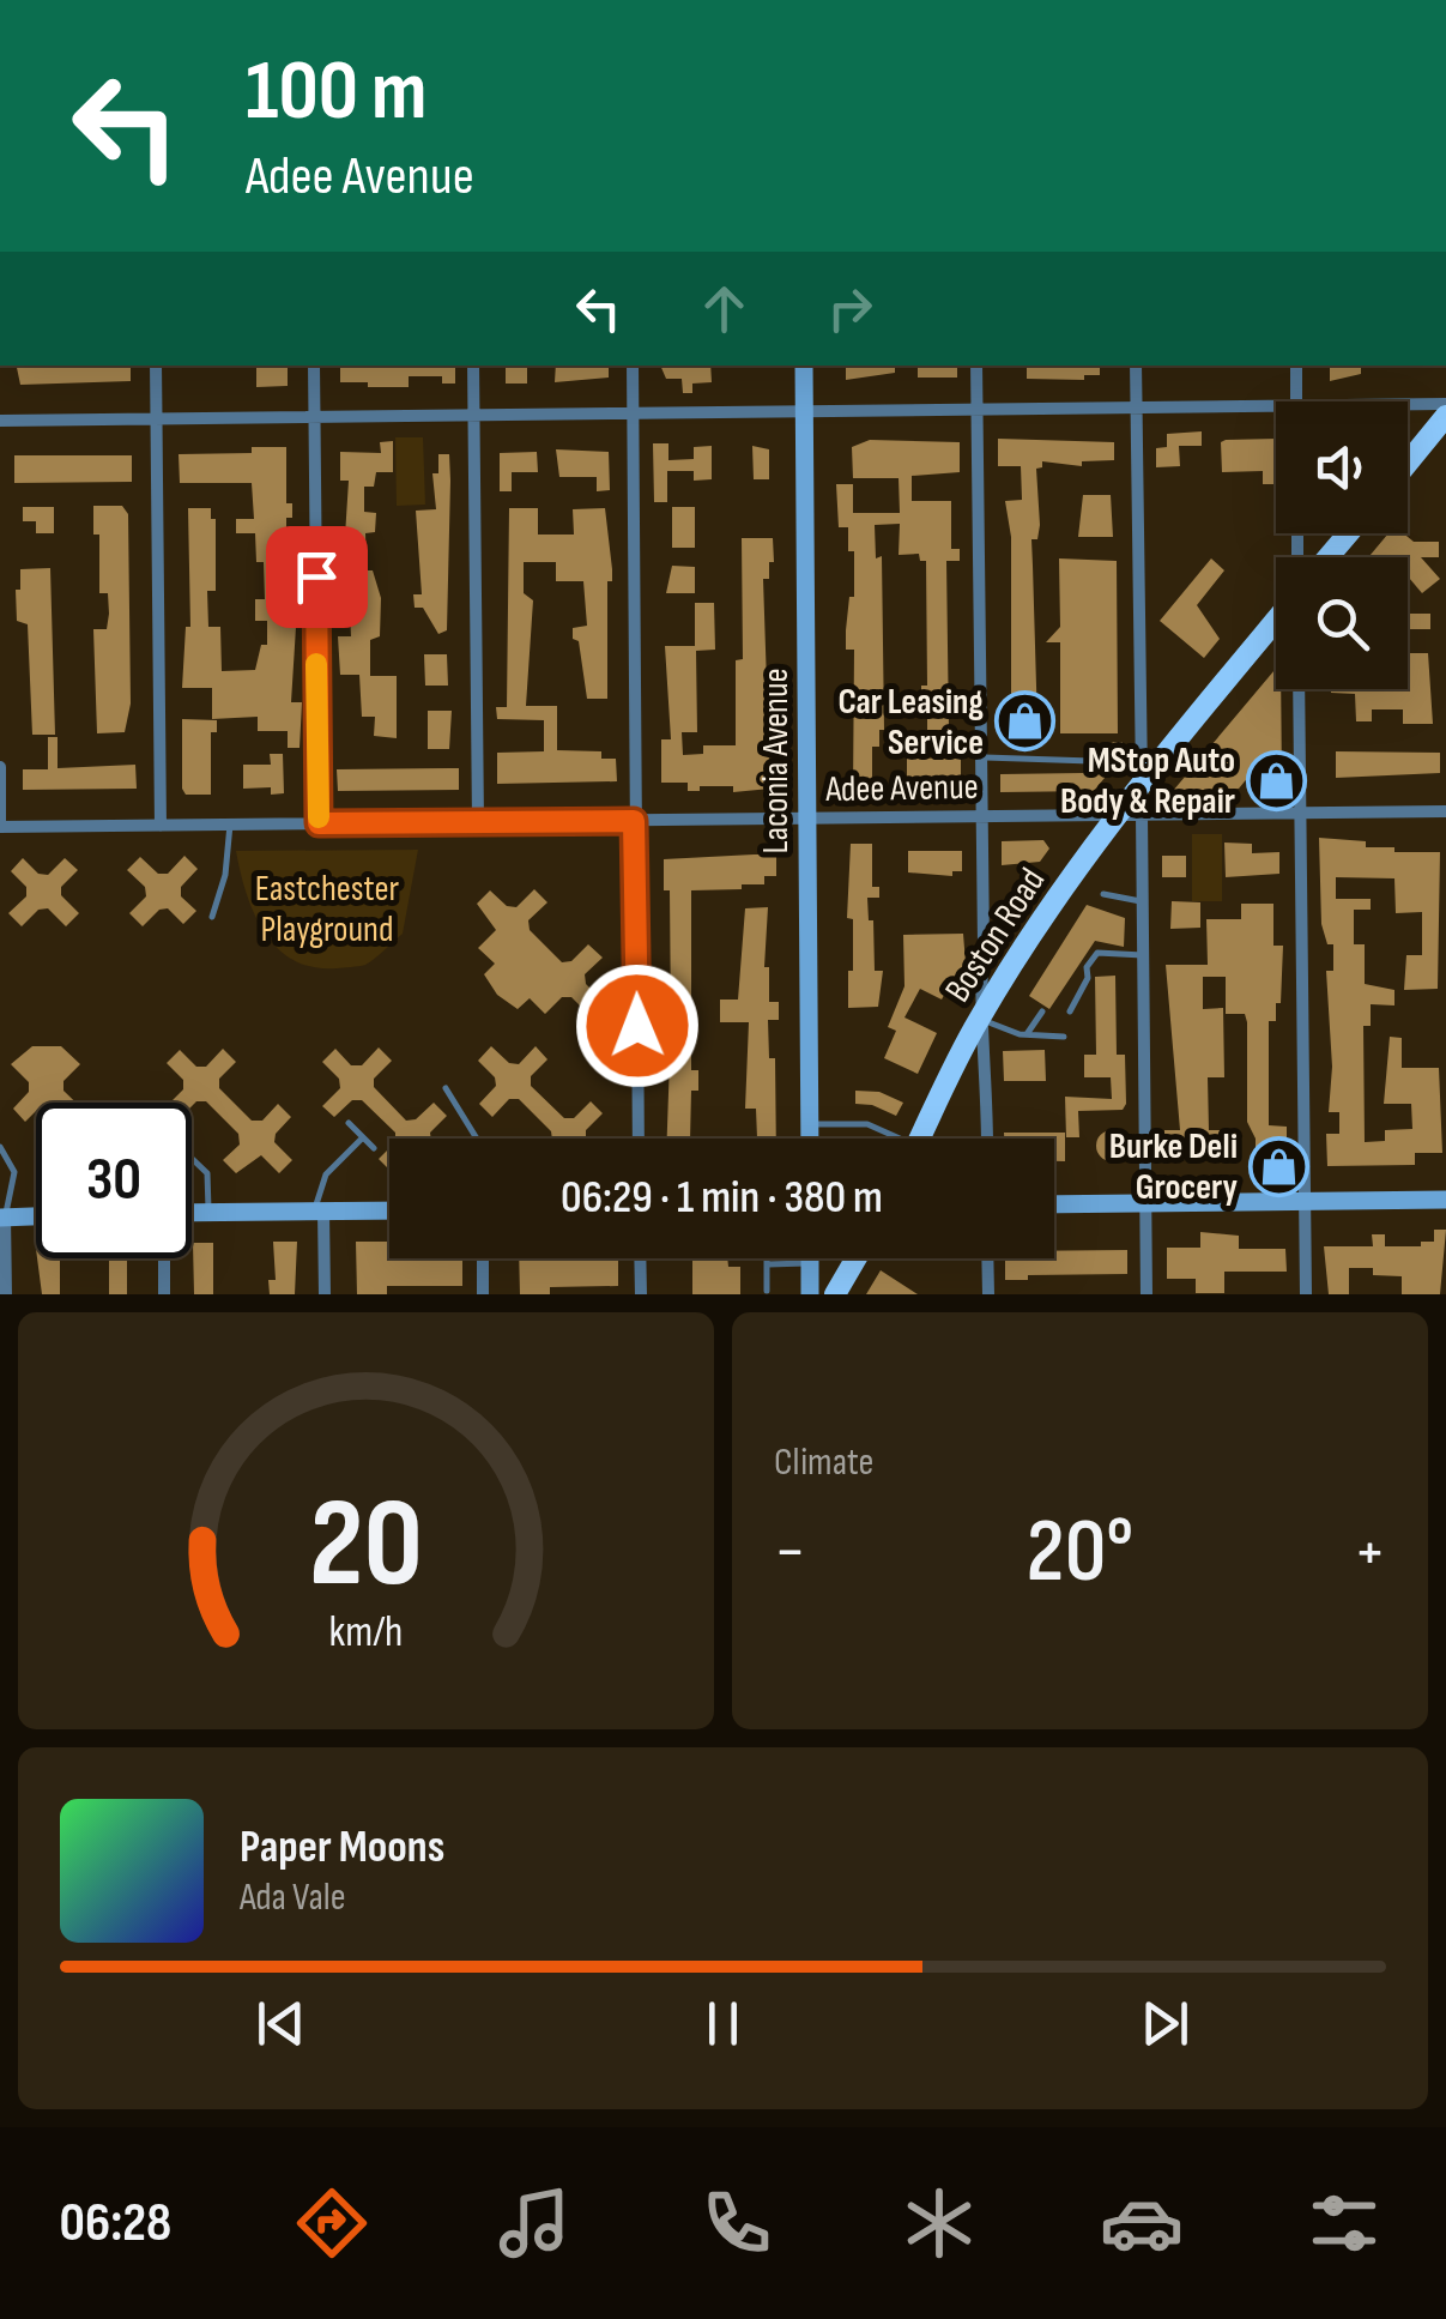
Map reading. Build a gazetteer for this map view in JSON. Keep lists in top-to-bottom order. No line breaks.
{"streets":{"main road":["Boston Road"],"street":["Laconia Avenue","Adee Avenue"]},"crossings":[["Laconia Avenue","Adee Avenue"],["Adee Avenue","Boston Road"]],"parks":["Eastchester Playground"],"places":{"shop":["Car Leasing Service","MStop Auto Body & Repair","Burke Deli Grocery"]},"page":{"turn":["100 m","Adee Avenue"],"limit":"30","trip":"06:29 · 1 min · 380 m","tile":"Climate","heat":["−","20°","+"],"song":["Paper Moons","Ada Vale"],"tabs":"06:28","gauge":["20","km/h"]}}
